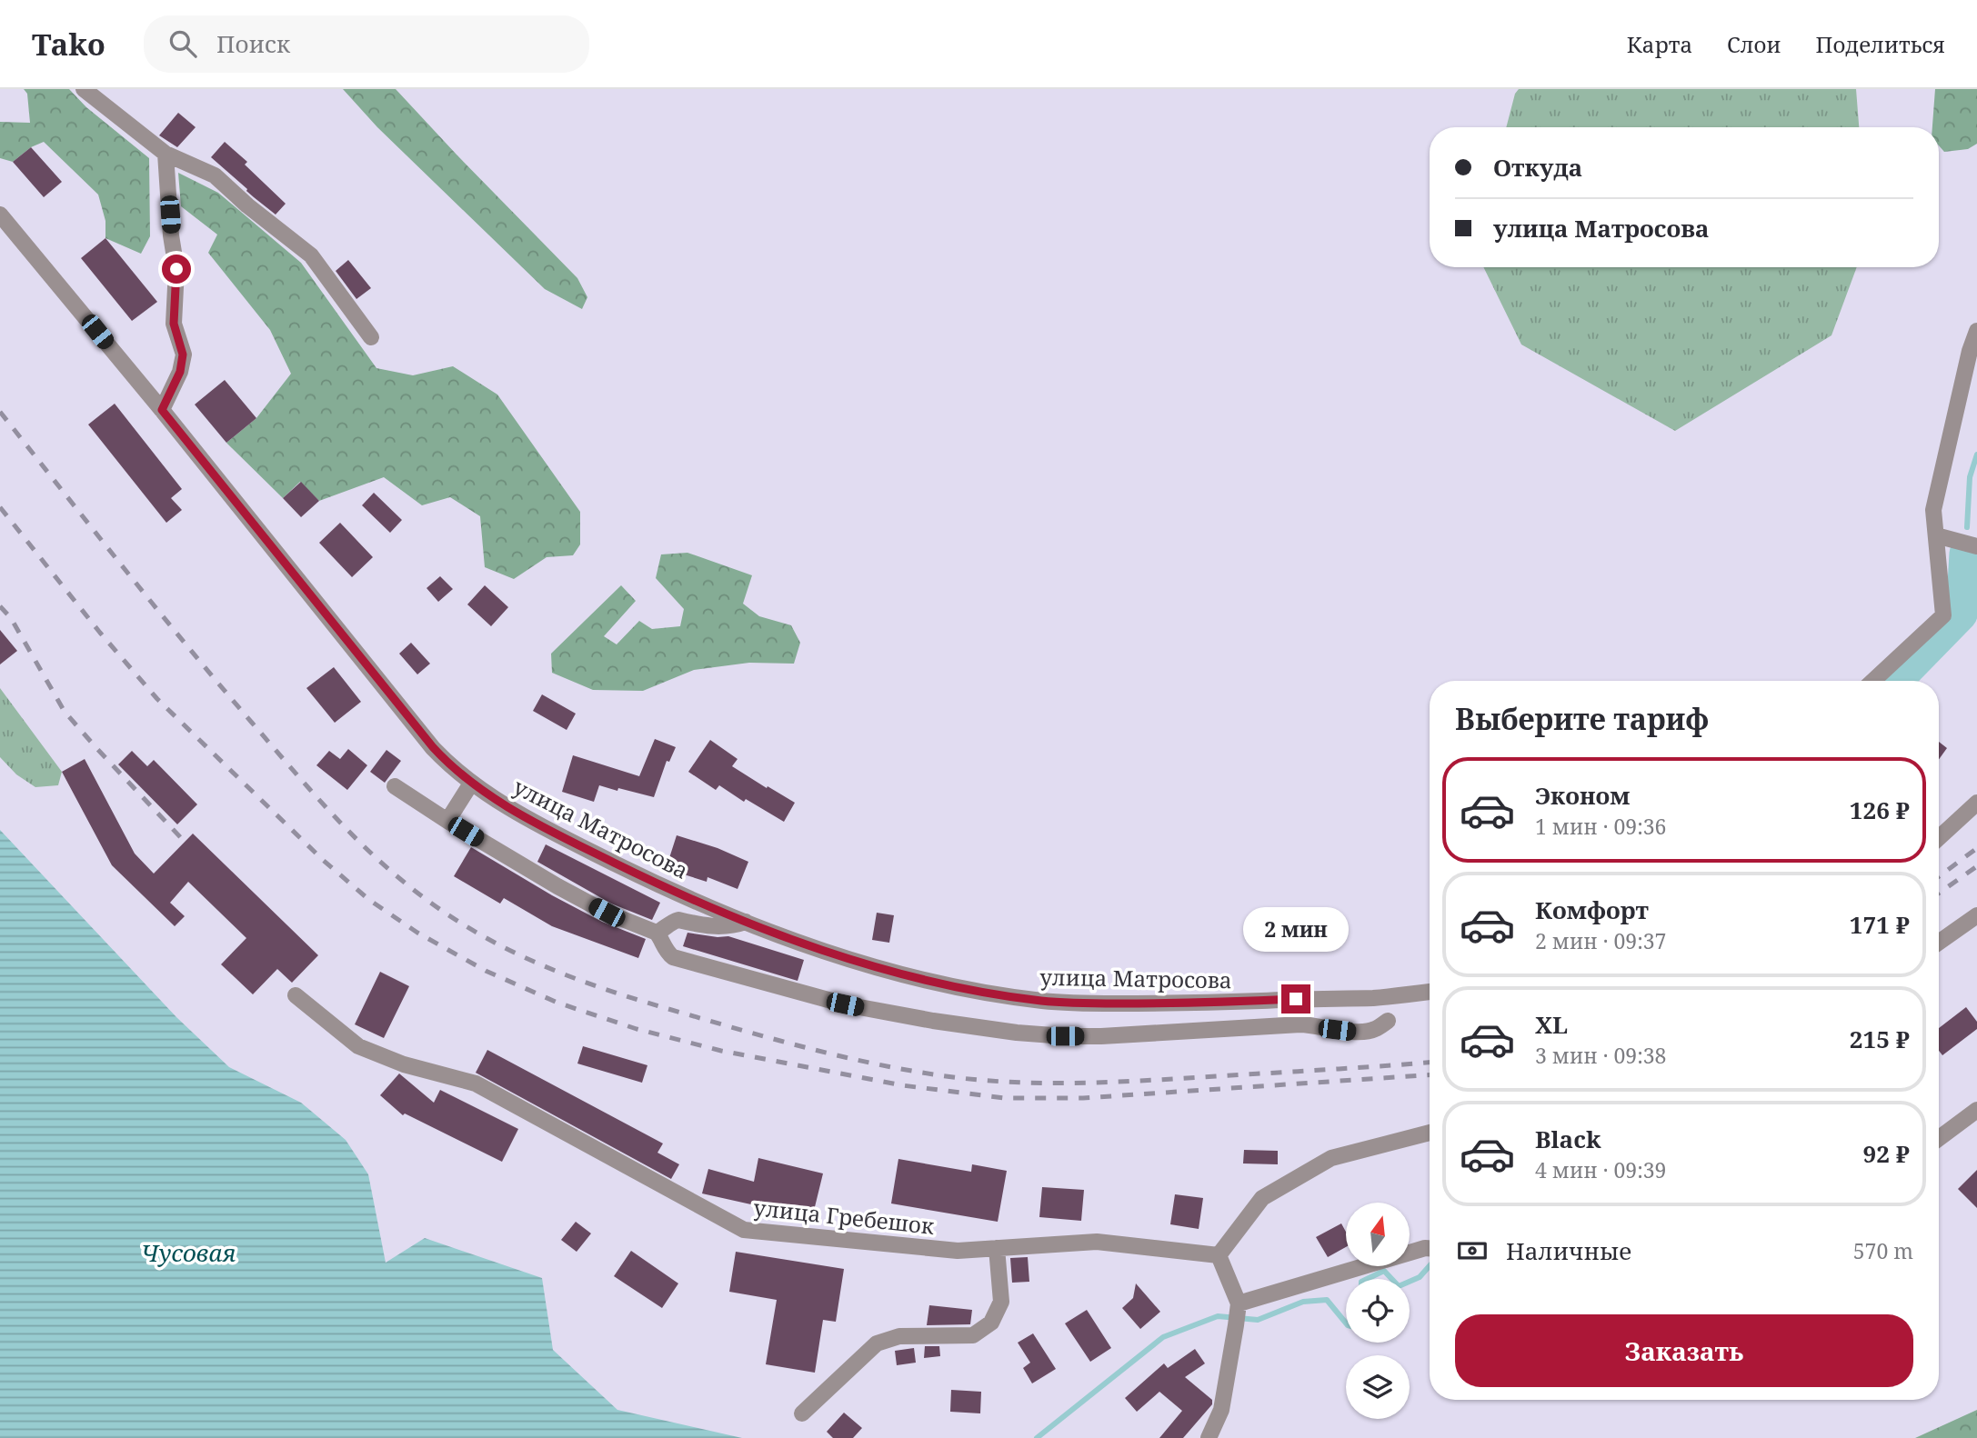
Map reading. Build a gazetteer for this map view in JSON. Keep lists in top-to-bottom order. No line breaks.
{"streets":{"street":["улица Матросова","улица Гребешок"]},"water":["Чусовая"],"north":"top","page":{"header":"Tako","search":"Поиск","nav":["Карта","Слои","Поделиться"],"banner":["Откуда","улица Матросова"],"heading":"Выберите тариф","list":[{"name":"Эконом","note":"1 мин · 09:36","value":"126 ₽"},{"name":"Комфорт","note":"2 мин · 09:37","value":"171 ₽"},{"name":"XL","note":"3 мин · 09:38","value":"215 ₽"},{"name":"Black","note":"4 мин · 09:39","value":"92 ₽"}],"bubble":"2 мин","pay":["Наличные","570 m"],"buttons":"Заказать"}}
